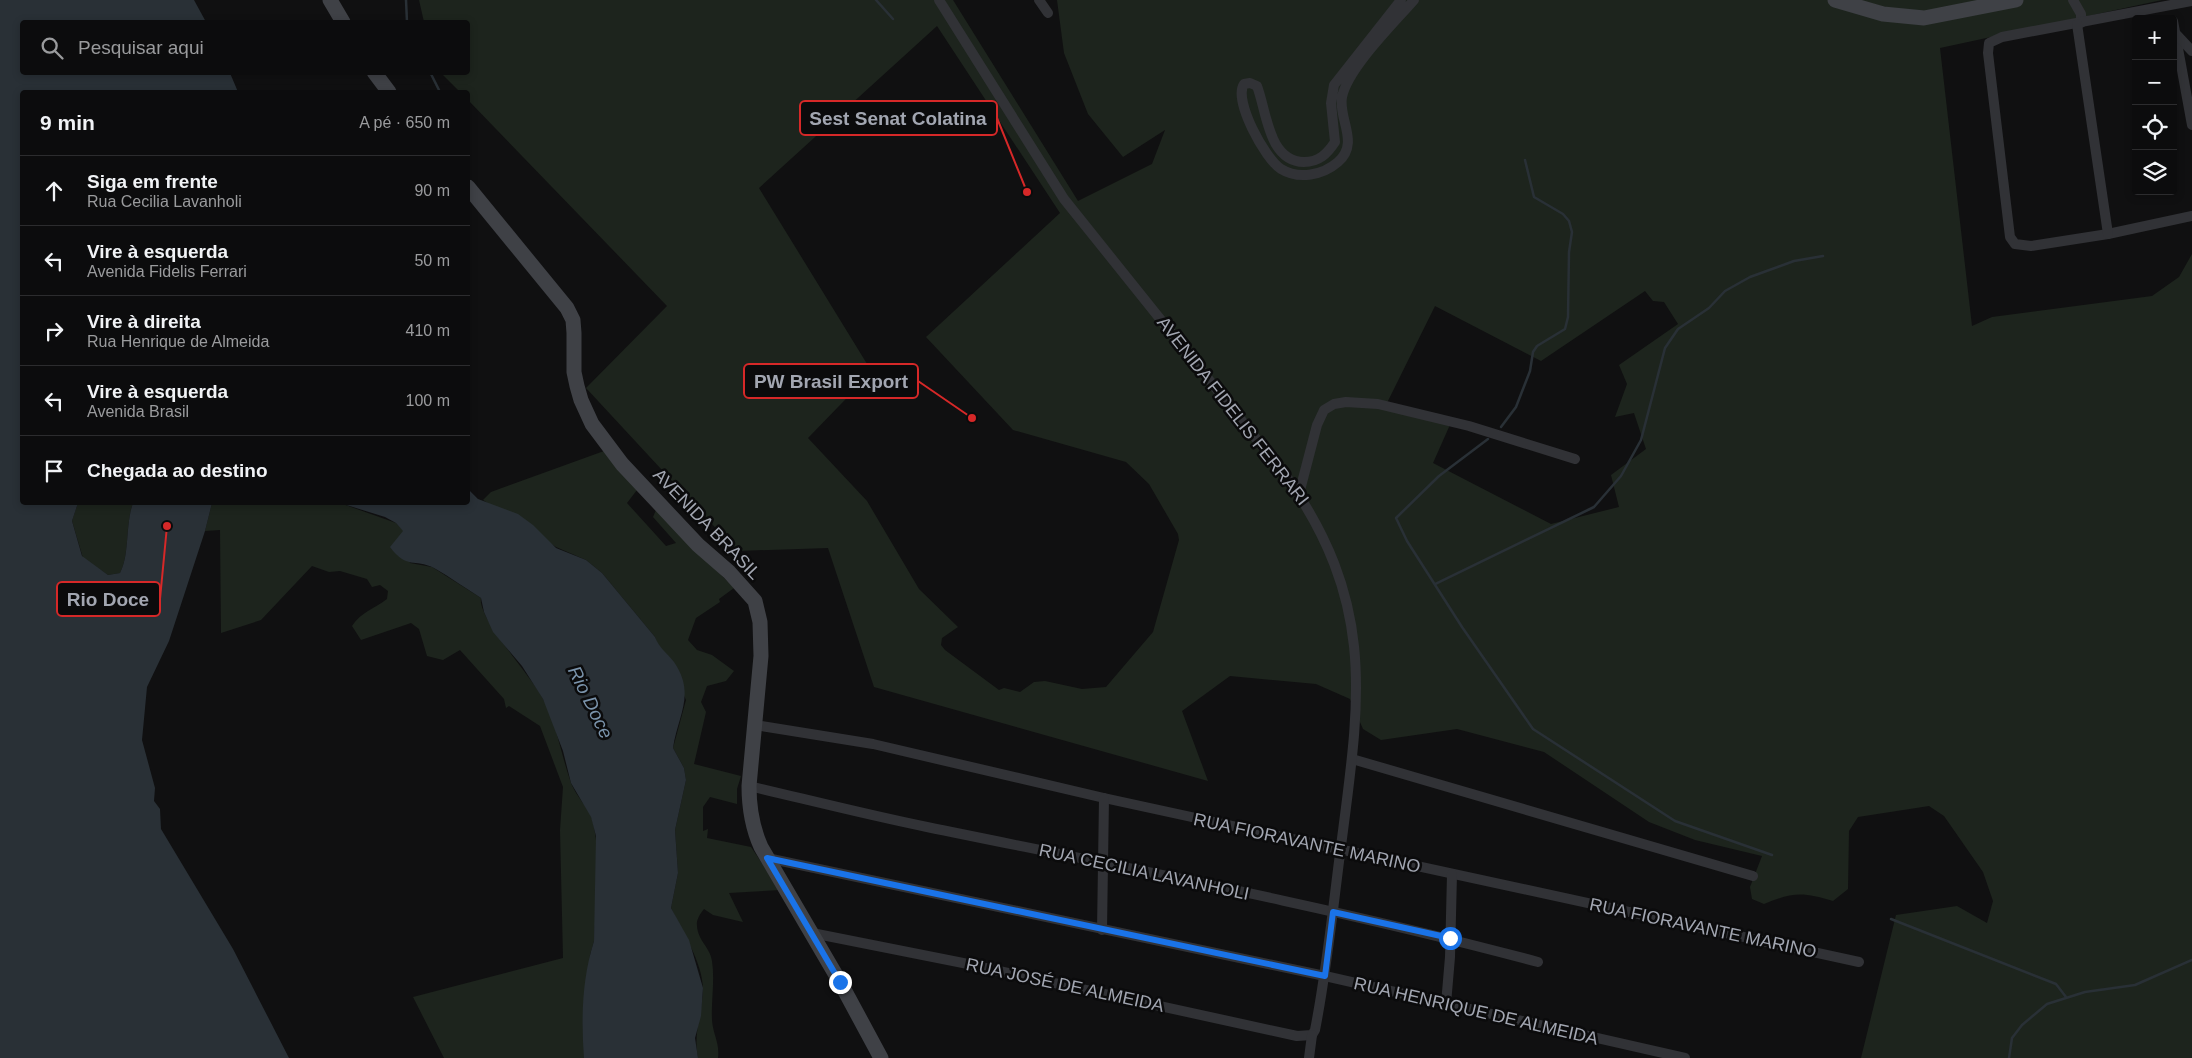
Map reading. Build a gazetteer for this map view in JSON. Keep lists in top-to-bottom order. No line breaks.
{"streets":{"main road":["AVENIDA BRASIL"],"street":["AVENIDA FIDELIS FERRARI","RUA FIORAVANTE MARINO","RUA CECILIA LAVANHOLI","RUA JOSÉ DE ALMEIDA","RUA HENRIQUE DE ALMEIDA"]},"crossings":[["AVENIDA FIDELIS FERRARI","RUA FIORAVANTE MARINO"],["AVENIDA FIDELIS FERRARI","RUA CECILIA LAVANHOLI"],["AVENIDA FIDELIS FERRARI","RUA JOSÉ DE ALMEIDA"],["AVENIDA FIDELIS FERRARI","RUA HENRIQUE DE ALMEIDA"],["AVENIDA BRASIL","RUA FIORAVANTE MARINO"],["AVENIDA BRASIL","RUA CECILIA LAVANHOLI"],["AVENIDA BRASIL","RUA JOSÉ DE ALMEIDA"],["AVENIDA BRASIL","RUA HENRIQUE DE ALMEIDA"]],"water":["Rio Doce"],"places":["Sest Senat Colatina","PW Brasil Export","Rio Doce"],"page":{"map_buttons":["+","−"],"search":"Pesquisar aqui","heading":["9 min","A pé · 650 m"],"list":[["Siga em frente","Rua Cecilia Lavanholi","90 m"],["Vire à esquerda","Avenida Fidelis Ferrari","50 m"],["Vire à direita","Rua Henrique de Almeida","410 m"],["Vire à esquerda","Avenida Brasil","100 m"],"Chegada ao destino"]}}
